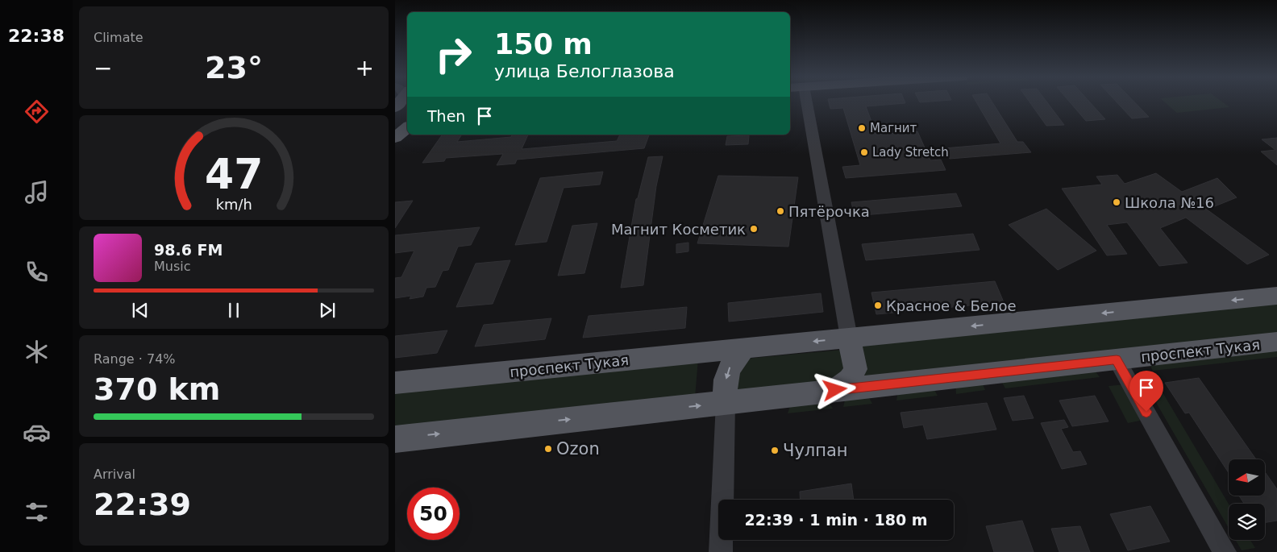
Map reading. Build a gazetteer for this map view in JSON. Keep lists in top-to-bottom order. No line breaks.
{"streets":{"main road":["проспект Тукая"]},"places":["Магнит","Lady Stretch","Школа №16","Пятёрочка","Магнит Косметик","Красное & Белое","Ozon","Чулпан"],"north":"left","page":{"tabs":"22:38","tile":["Climate",["Range · 74%","370 km"],["Arrival","22:39"]],"turn":["150 m","улица Белоглазова"],"heat":["−","23°","+"],"then":"Then","song":["98.6 FM","Music"],"limit":"50","trip":"22:39 · 1 min · 180 m","gauge":["47","km/h"]}}
